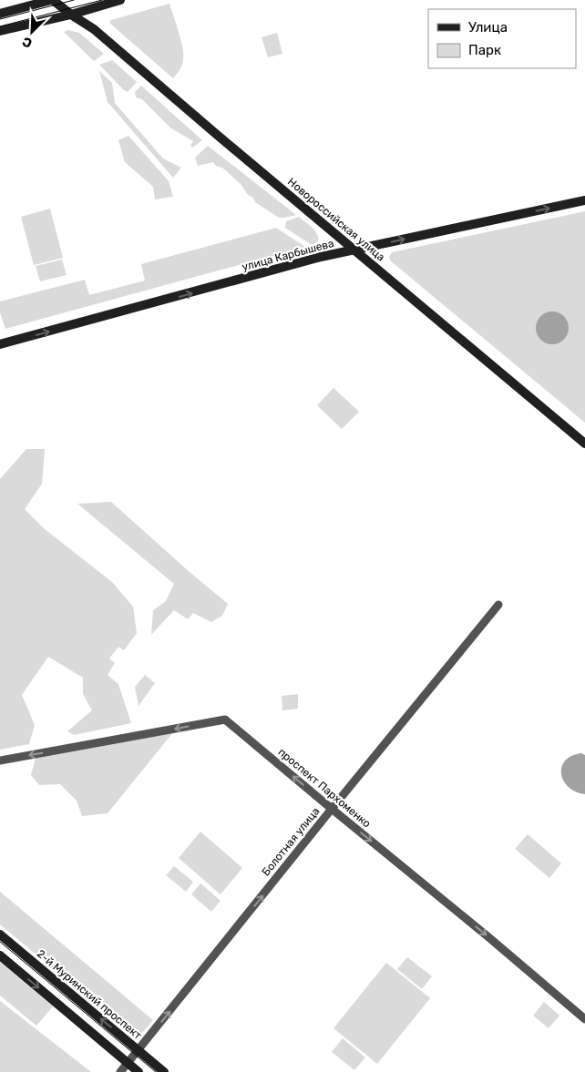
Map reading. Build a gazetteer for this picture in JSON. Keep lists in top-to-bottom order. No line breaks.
{"streets":{"main road":["Новороссийская улица","улица Карбышева","2-й Муринский проспект"],"street":["проспект Пархоменко","Болотная улица"]},"crossings":[["Новороссийская улица","улица Карбышева"],["проспект Пархоменко","Болотная улица"],["Болотная улица","2-й Муринский проспект"]],"one_way":["улица Карбышева","Болотная улица"],"legend":["Улица","Парк"],"north":"bottom left"}
